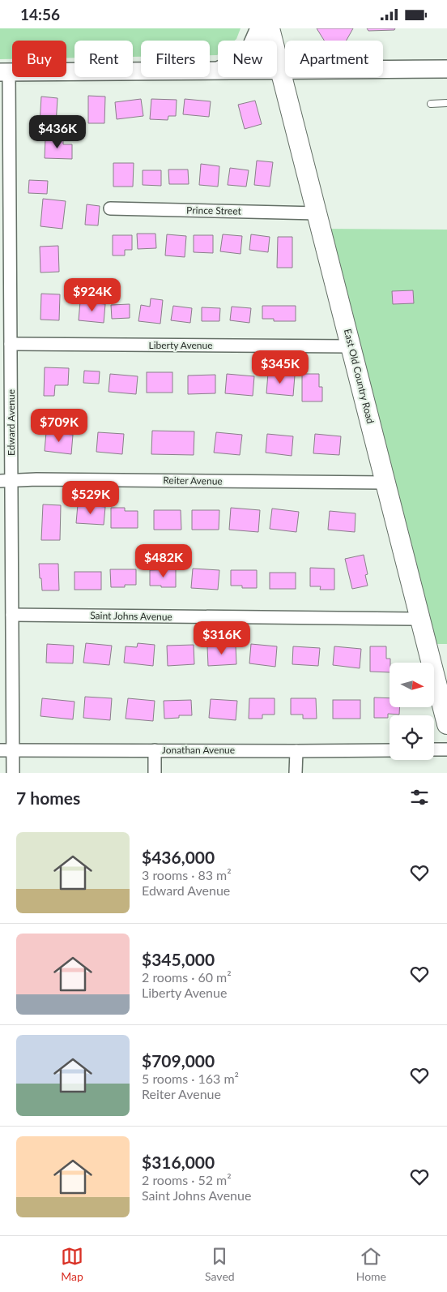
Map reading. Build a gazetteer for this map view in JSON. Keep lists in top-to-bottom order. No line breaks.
{"streets":{"main road":["East Old Country Road"],"street":["Prince Street","Liberty Avenue","Edward Avenue","Reiter Avenue","Saint Johns Avenue","Jonathan Avenue"]},"crossings":[["Prince Street","East Old Country Road"],["Liberty Avenue","East Old Country Road"],["Liberty Avenue","Edward Avenue"],["East Old Country Road","Reiter Avenue"],["East Old Country Road","Saint Johns Avenue"],["Edward Avenue","Reiter Avenue"],["Edward Avenue","Saint Johns Avenue"],["Edward Avenue","Jonathan Avenue"]],"north":"right","page":{"status":"14:56","chip":["Buy","Rent","Filters","New","Apartment"],"price":["$436K","$924K","$345K","$709K","$529K","$482K","$316K"],"heading":"7 homes","list":[{"name":"$436,000","note":"3 rooms · 83 m² · Edward Avenue"},{"name":"$345,000","note":"2 rooms · 60 m² · Liberty Avenue"},{"name":"$709,000","note":"5 rooms · 163 m² · Reiter Avenue"},{"name":"$316,000","note":"2 rooms · 52 m² · Saint Johns Avenue"}],"tabs":["Map","Saved","Home"]}}
